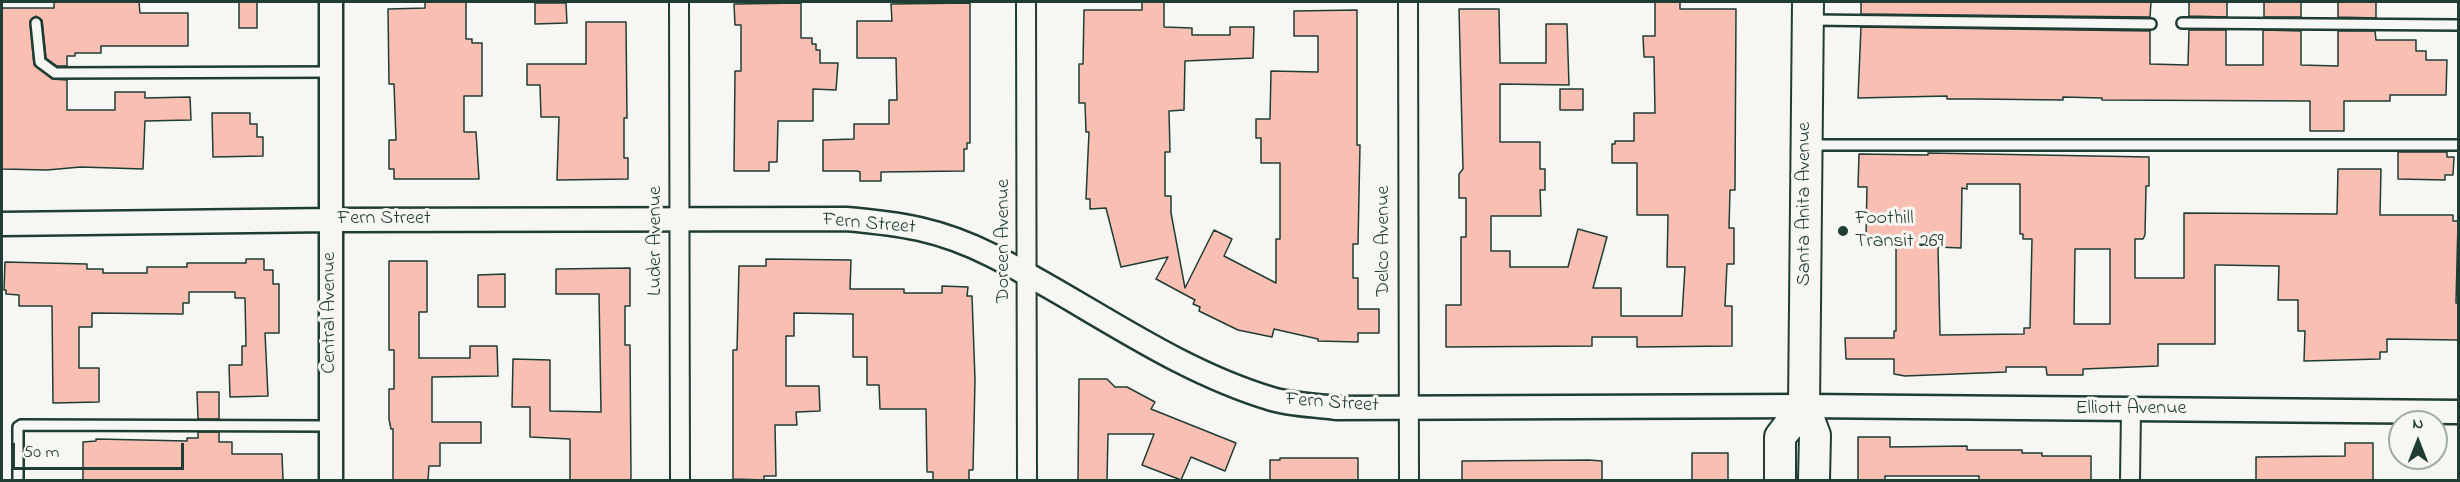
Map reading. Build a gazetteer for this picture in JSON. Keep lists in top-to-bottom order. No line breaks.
{"streets":{"main road":["Santa Anita Avenue"],"street":["Fern Street","Luder Avenue","Doreen Avenue","Delco Avenue","Central Avenue","Elliott Avenue"]},"crossings":[["Santa Anita Avenue","Fern Street"],["Santa Anita Avenue","Elliott Avenue"],["Fern Street","Luder Avenue"],["Fern Street","Doreen Avenue"],["Fern Street","Delco Avenue"],["Fern Street","Central Avenue"],["Fern Street","Elliott Avenue"]],"places":["Foothill Transit 269"],"scale_bar":"50 m","north":"top"}
